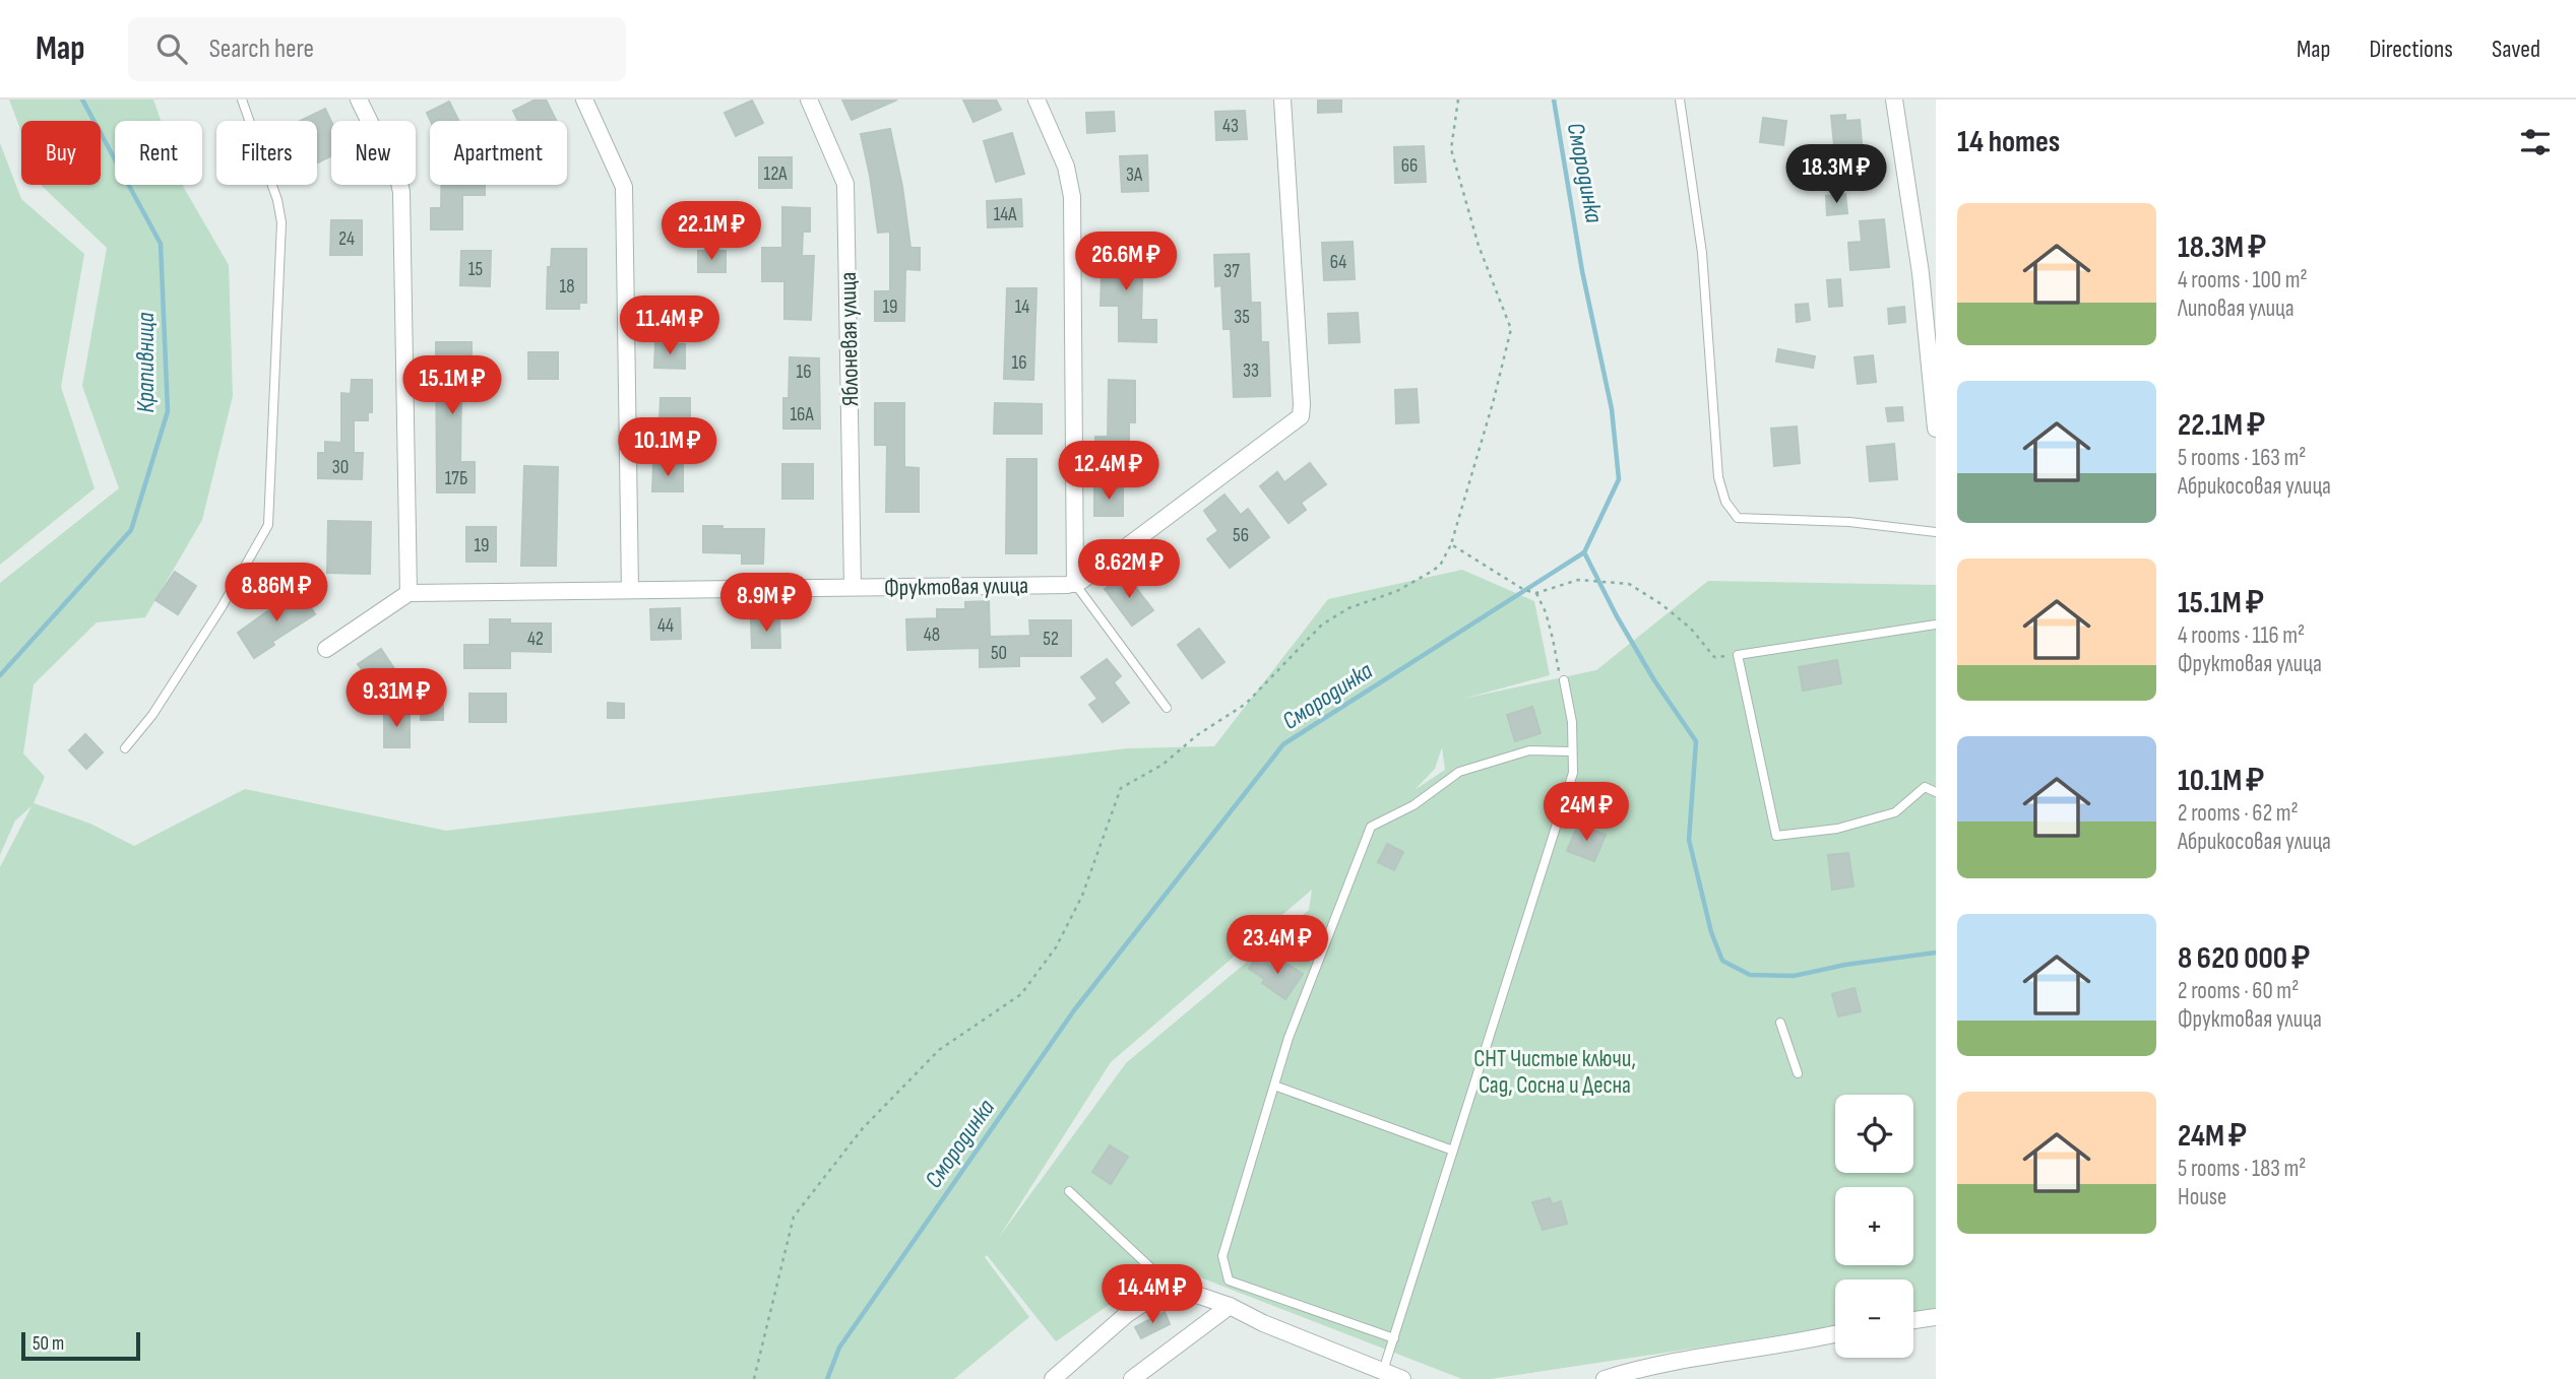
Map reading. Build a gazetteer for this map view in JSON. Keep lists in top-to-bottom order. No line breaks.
{"streets":{"street":["Яблоневая улица","Фруктовая улица"]},"crossings":[["Яблоневая улица","Фруктовая улица"]],"water":["Смородинка","Крапивница"],"parks":["СНТ Чистые ключи, Сад, Сосна и Десна"],"house_numbers":["43","66","12А","3А","14А","24","64","15","37","18","19","14","35","16","33","16","16А","30","17Б","56","19","44","48","42","52","50"],"scale_bar":"50 m","page":{"header":"Map","search":"Search here","nav":["Map","Directions","Saved"],"heading":"14 homes","chip":["Buy","Rent","Filters","New","Apartment"],"price":["18.3M ₽","22.1M ₽","26.6M ₽","11.4M ₽","15.1M ₽","10.1M ₽","12.4M ₽","8.62M ₽","8.86M ₽","8.9M ₽","9.31M ₽","24M ₽","23.4M ₽","14.4M ₽"],"list":[{"name":"18.3M ₽","note":"4 rooms · 100 m² · Липовая улица"},{"name":"22.1M ₽","note":"5 rooms · 163 m² · Абрикосовая улица"},{"name":"15.1M ₽","note":"4 rooms · 116 m² · Фруктовая улица"},{"name":"10.1M ₽","note":"2 rooms · 62 m² · Абрикосовая улица"},{"name":"8 620 000 ₽","note":"2 rooms · 60 m² · Фруктовая улица"},{"name":"24M ₽","note":"5 rooms · 183 m² · House"}],"map_buttons":["+","−"],"scale":"50 m"}}
